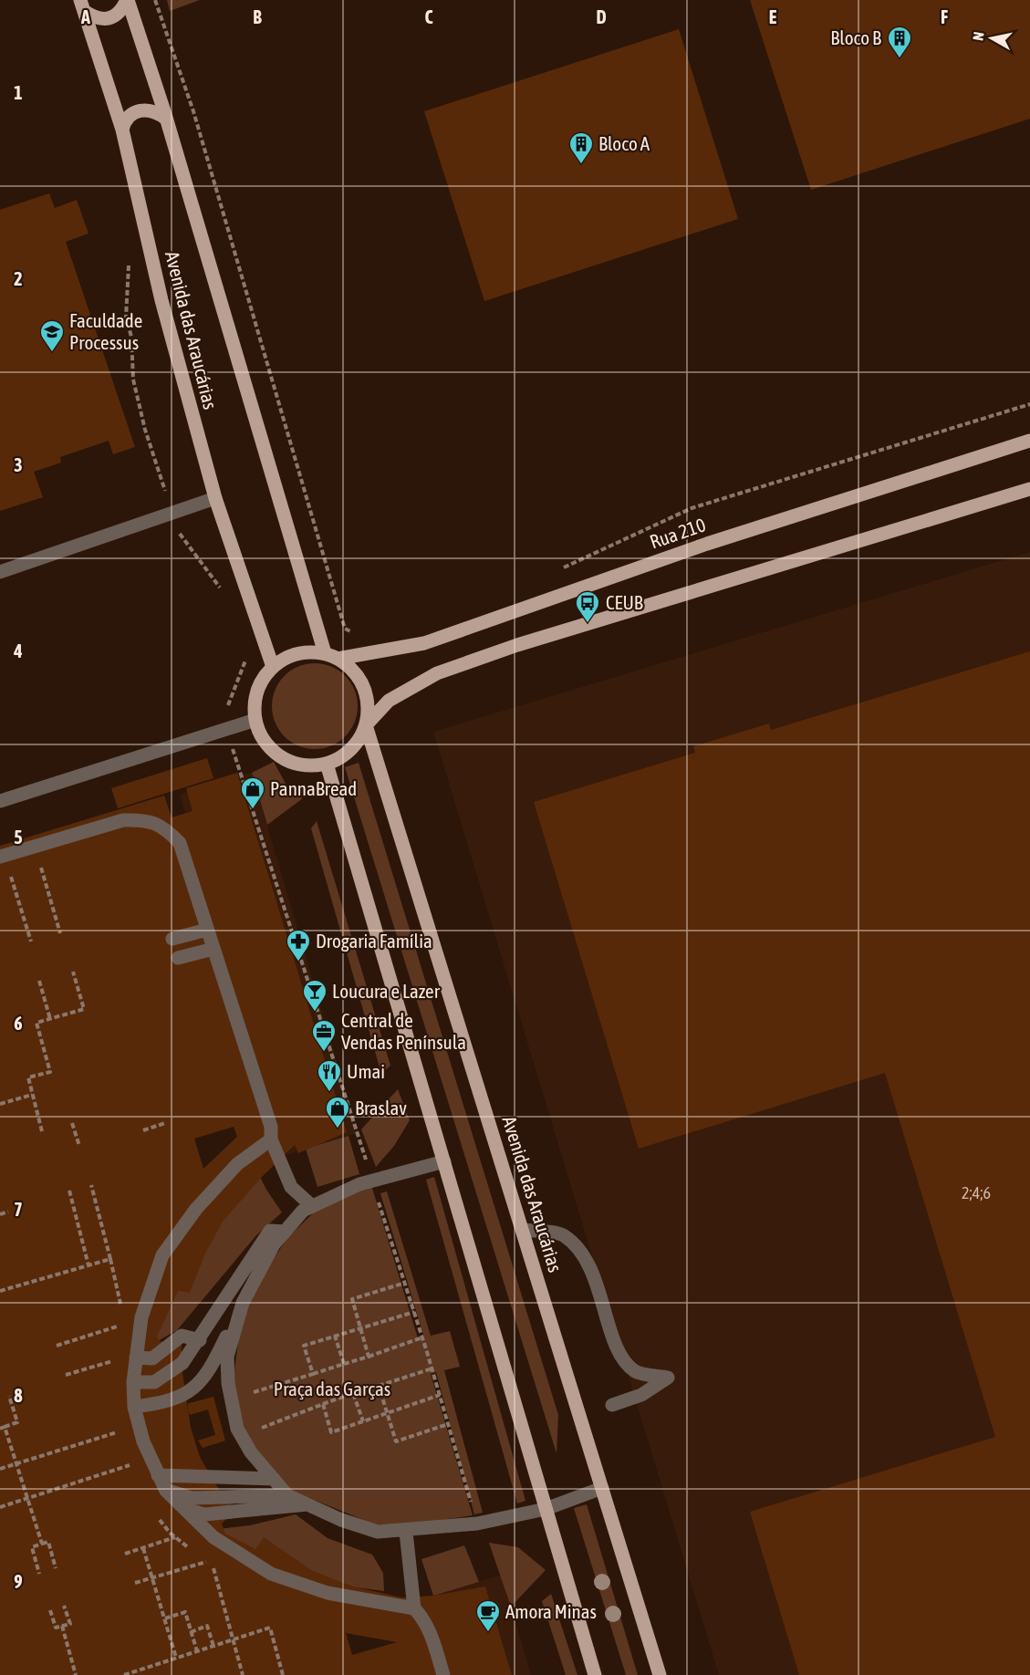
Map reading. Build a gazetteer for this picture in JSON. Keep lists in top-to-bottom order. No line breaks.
{"streets":{"main road":["Avenida das Araucárias","Rua 210"]},"crossings":[["Avenida das Araucárias","Rua 210"]],"parks":["Praça das Garças"],"places":{"building":["Bloco B","Bloco A"],"school or university":["Faculdade Processus"],"bus stop":["CEUB"],"shop":["PannaBread","Braslav"],"pharmacy":["Drogaria Família"],"bar":["Loucura e Lazer"],"office":["Central de Vendas Península"],"restaurant":["Umai"],"cafe":["Amora Minas"]},"house_numbers":["2;4;6"],"north":"left","grid":{"columns":["A","B","C","D","E","F"],"rows":["1","2","3","4","5","6","7","8","9"]}}
